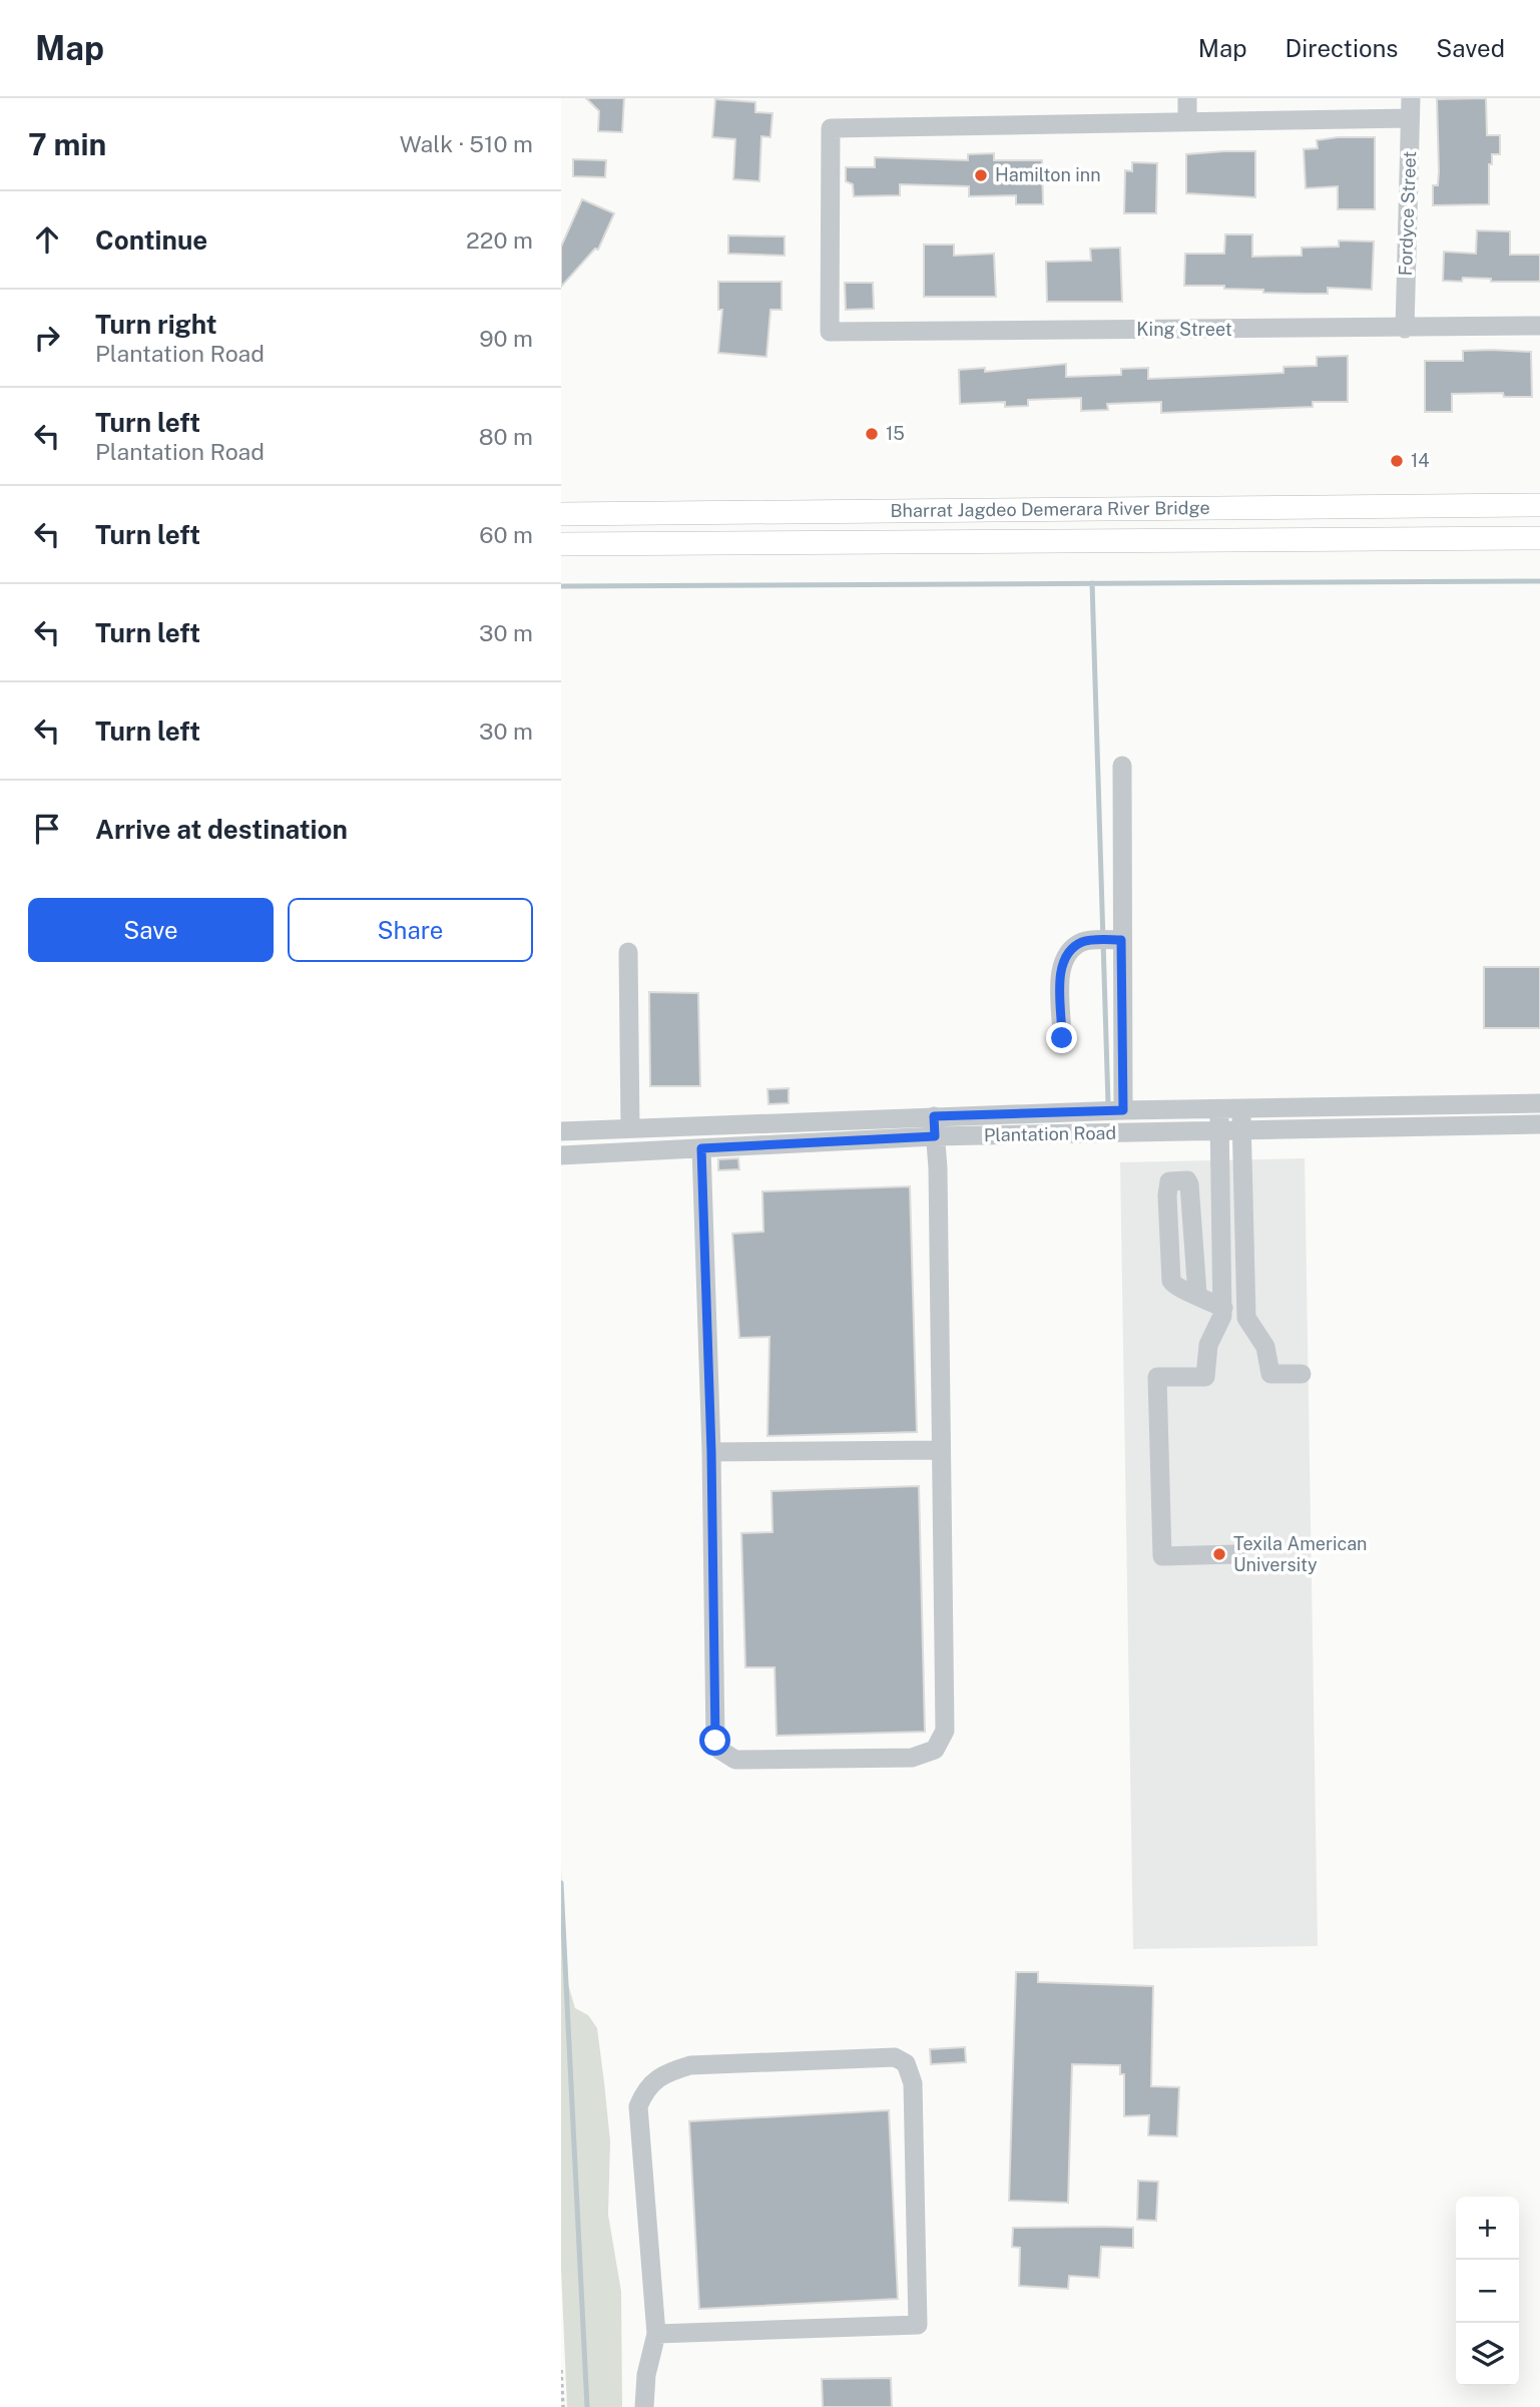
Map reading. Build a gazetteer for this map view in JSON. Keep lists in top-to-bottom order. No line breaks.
{"streets":{"main road":["Bharrat Jagdeo Demerara River Bridge"],"street":["Fordyce Street","King Street","Plantation Road"]},"crossings":[["Fordyce Street","King Street"]],"places":["Hamilton inn","15","14","Texila American University"],"page":{"header":"Map","nav":["Map","Directions","Saved"],"heading":["7 min","Walk · 510 m"],"list":[["Continue","220 m"],["Turn right","Plantation Road","90 m"],["Turn left","Plantation Road","80 m"],["Turn left","60 m"],["Turn left","30 m"],["Turn left","30 m"],"Arrive at destination"],"buttons":["Save","Share"],"map_buttons":["+","−"]}}
